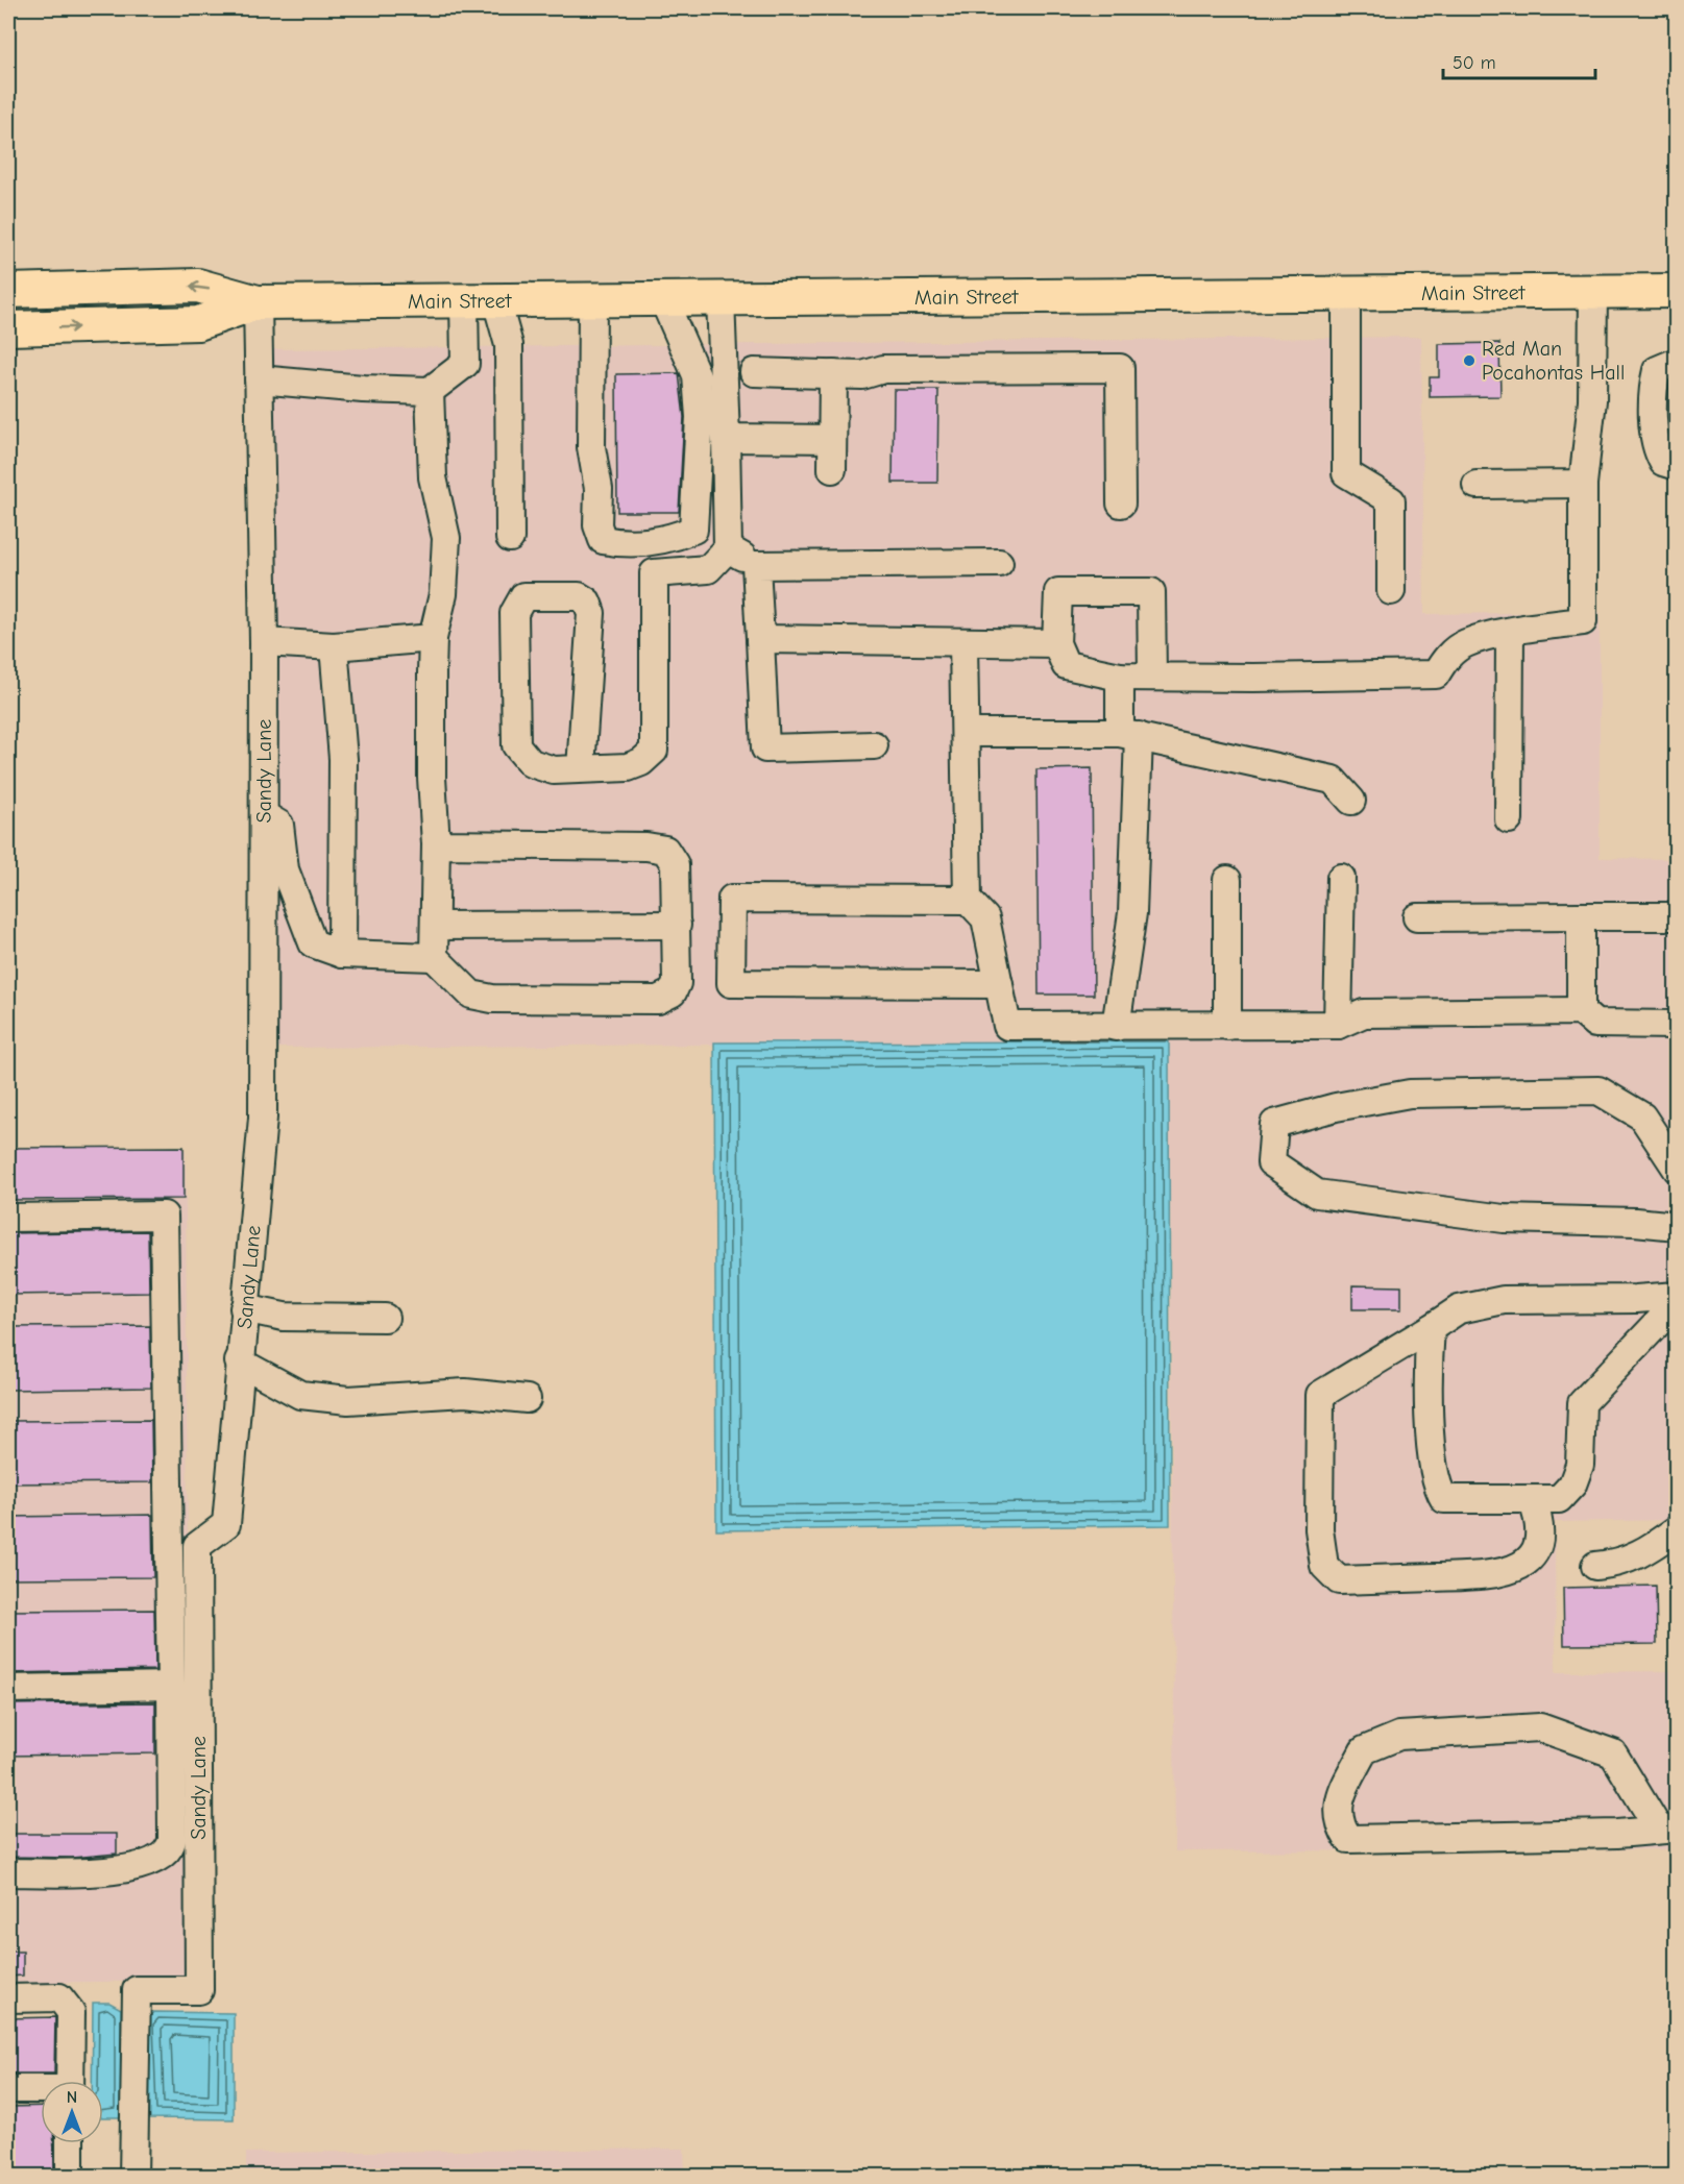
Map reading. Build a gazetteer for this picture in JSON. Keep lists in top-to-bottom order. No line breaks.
{"streets":{"main road":["Main Street"],"street":["Sandy Lane"]},"crossings":[["Main Street","Sandy Lane"]],"places":["Red Man Pocahontas Hall"],"scale_bar":"50 m","north":"top"}
